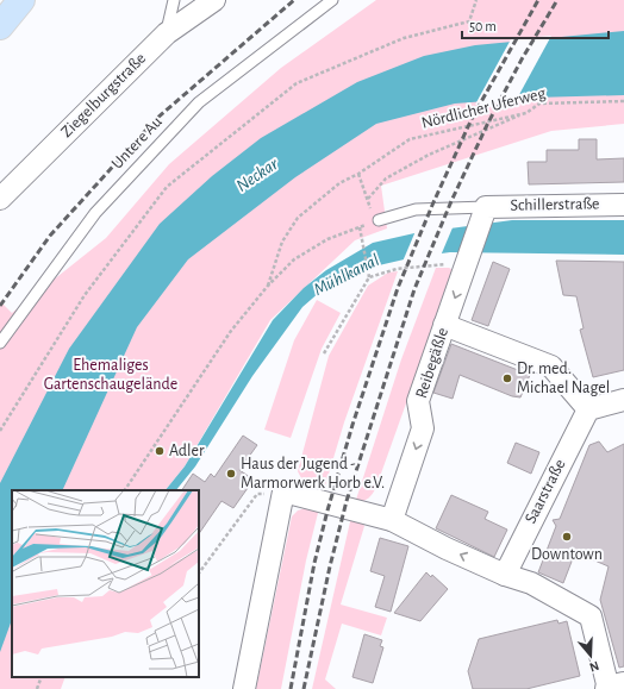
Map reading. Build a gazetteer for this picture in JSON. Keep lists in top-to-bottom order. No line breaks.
{"streets":{"street":["Ziegelburgstraße","Schillerstraße","Reibegäßle","Saarstraße"],"lane":["Untere Au"],"path":["Nördlicher Uferweg"]},"crossings":[["Schillerstraße","Reibegäßle"]],"one_way":["Reibegäßle"],"water":["Neckar","Mühlkanal"],"parks":["Ehemaliges Gartenschaugelände"],"places":["Dr. med. Michael Nagel","Adler","Haus der Jugend - Marmorwerk Horb e.V.","Downtown"],"scale_bar":"50 m","north":"bottom"}
